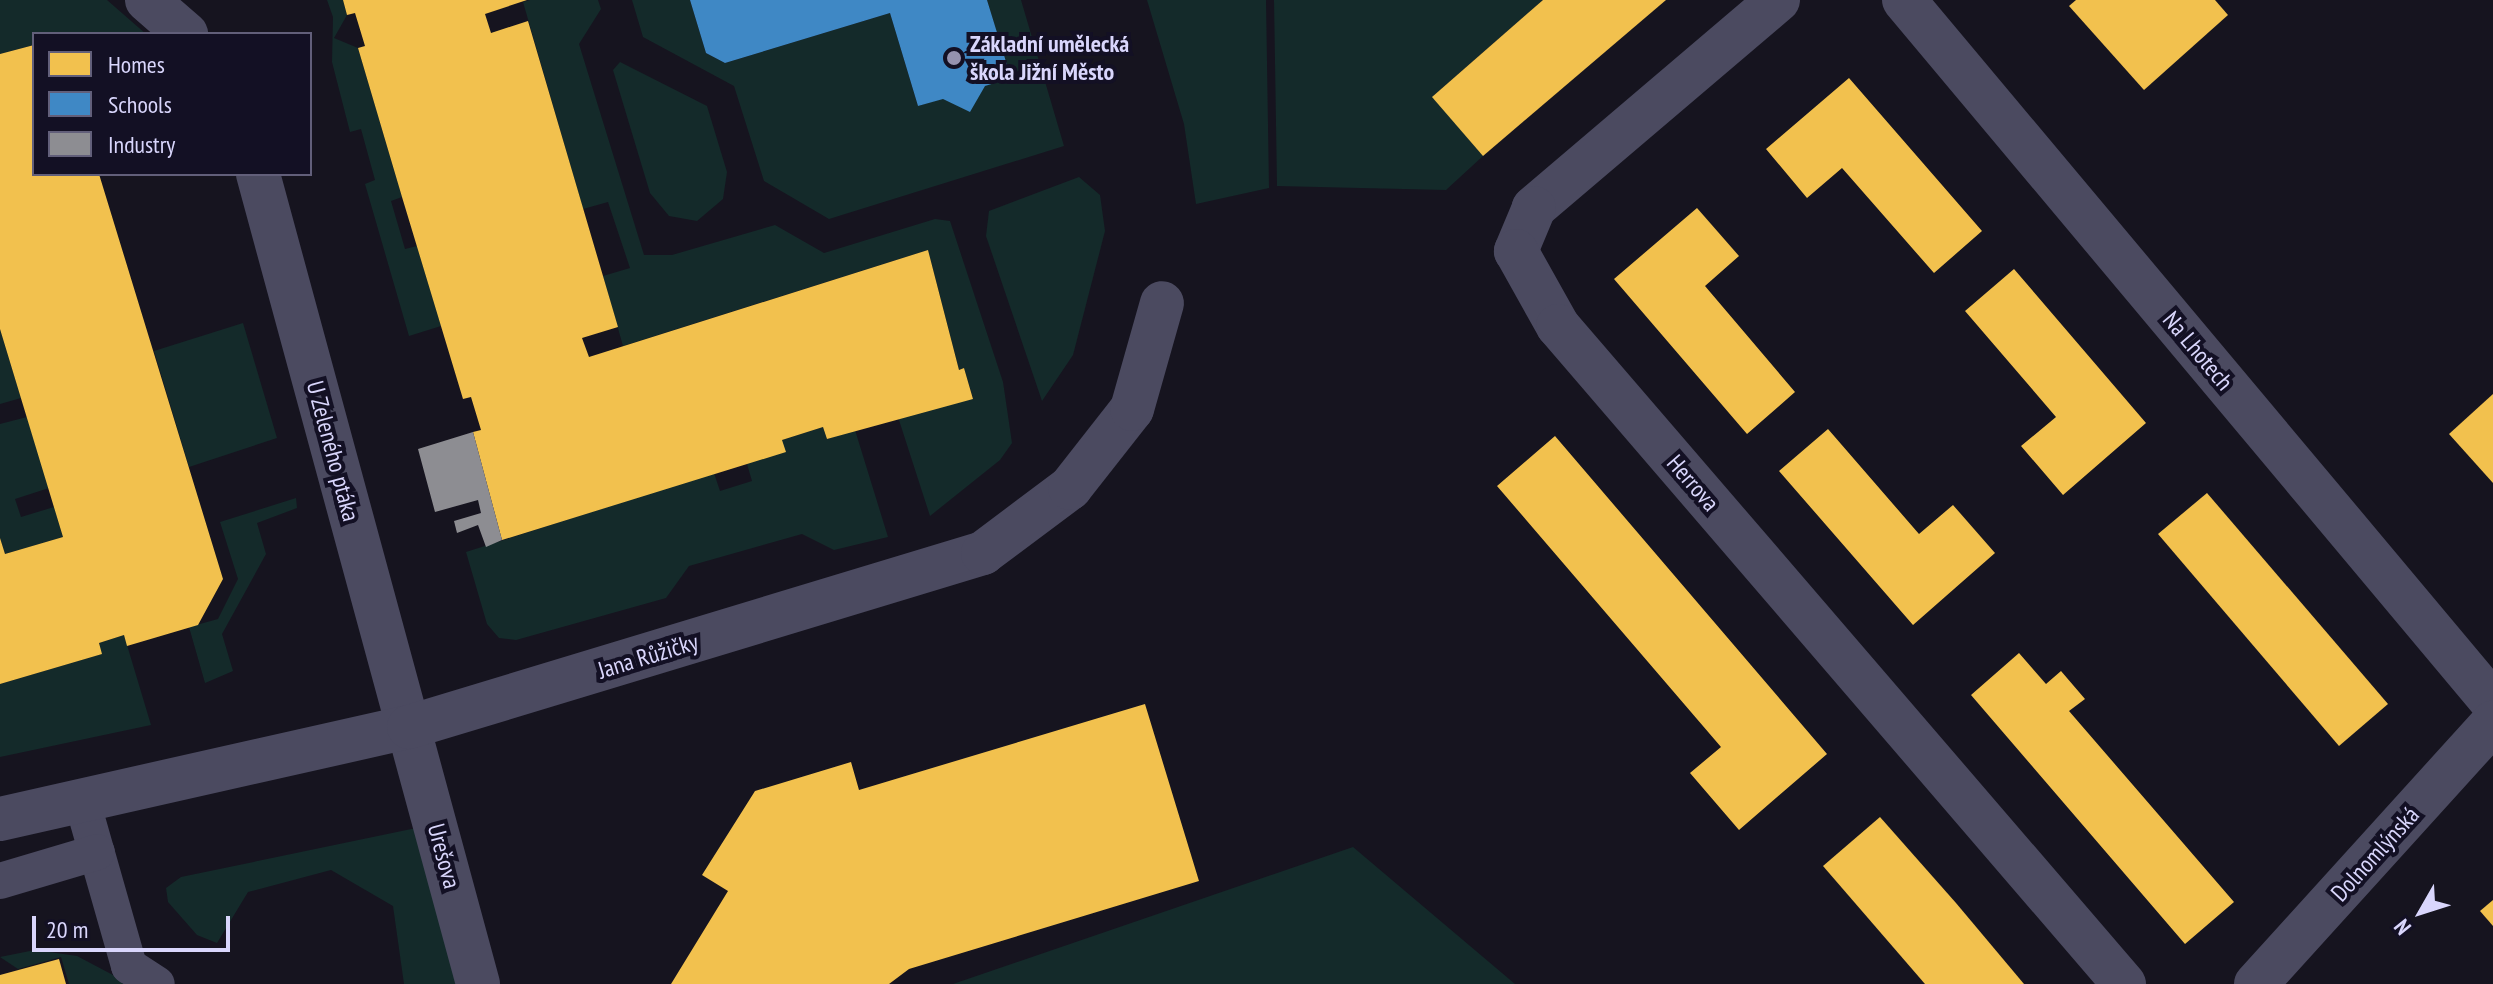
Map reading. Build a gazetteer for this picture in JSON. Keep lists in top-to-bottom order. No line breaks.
{"streets":{"street":["Na Lhotech","U Zeleného ptáka","Herrova","Jana Růžičky","Dolnomlýnská","Urešova"]},"crossings":[["U Zeleného ptáka","Jana Růžičky"],["U Zeleného ptáka","Urešova"],["Jana Růžičky","Urešova"]],"places":["Základní umělecká škola Jižní Město"],"legend":["Homes","Schools","Industry"],"scale_bar":"20 m","north":"bottom left"}
